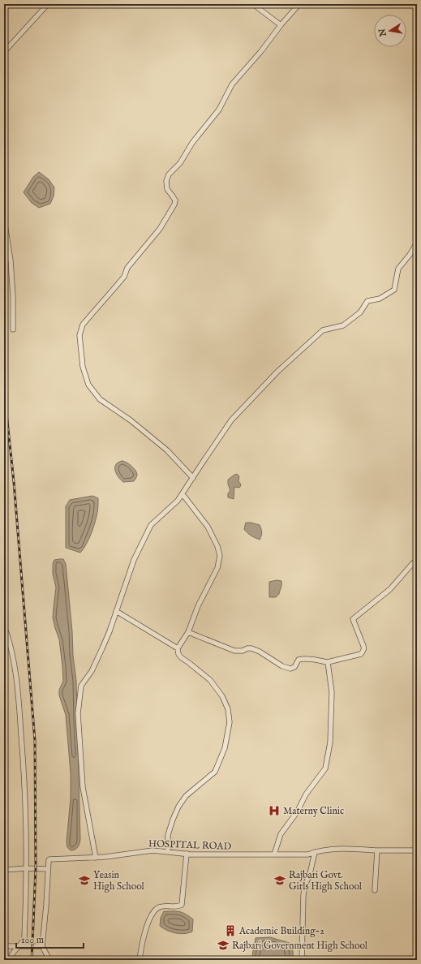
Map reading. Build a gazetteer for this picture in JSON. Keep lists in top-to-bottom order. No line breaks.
{"streets":{"street":["HOSPITAL ROAD"]},"places":{"hospital":["Materny Clinic"],"school or university":["Yeasin High School","Rajbari Govt. Girls High School","Rajbari Government High School"],"building":["Academic Building-2"]},"scale_bar":"100 m","north":"left"}
